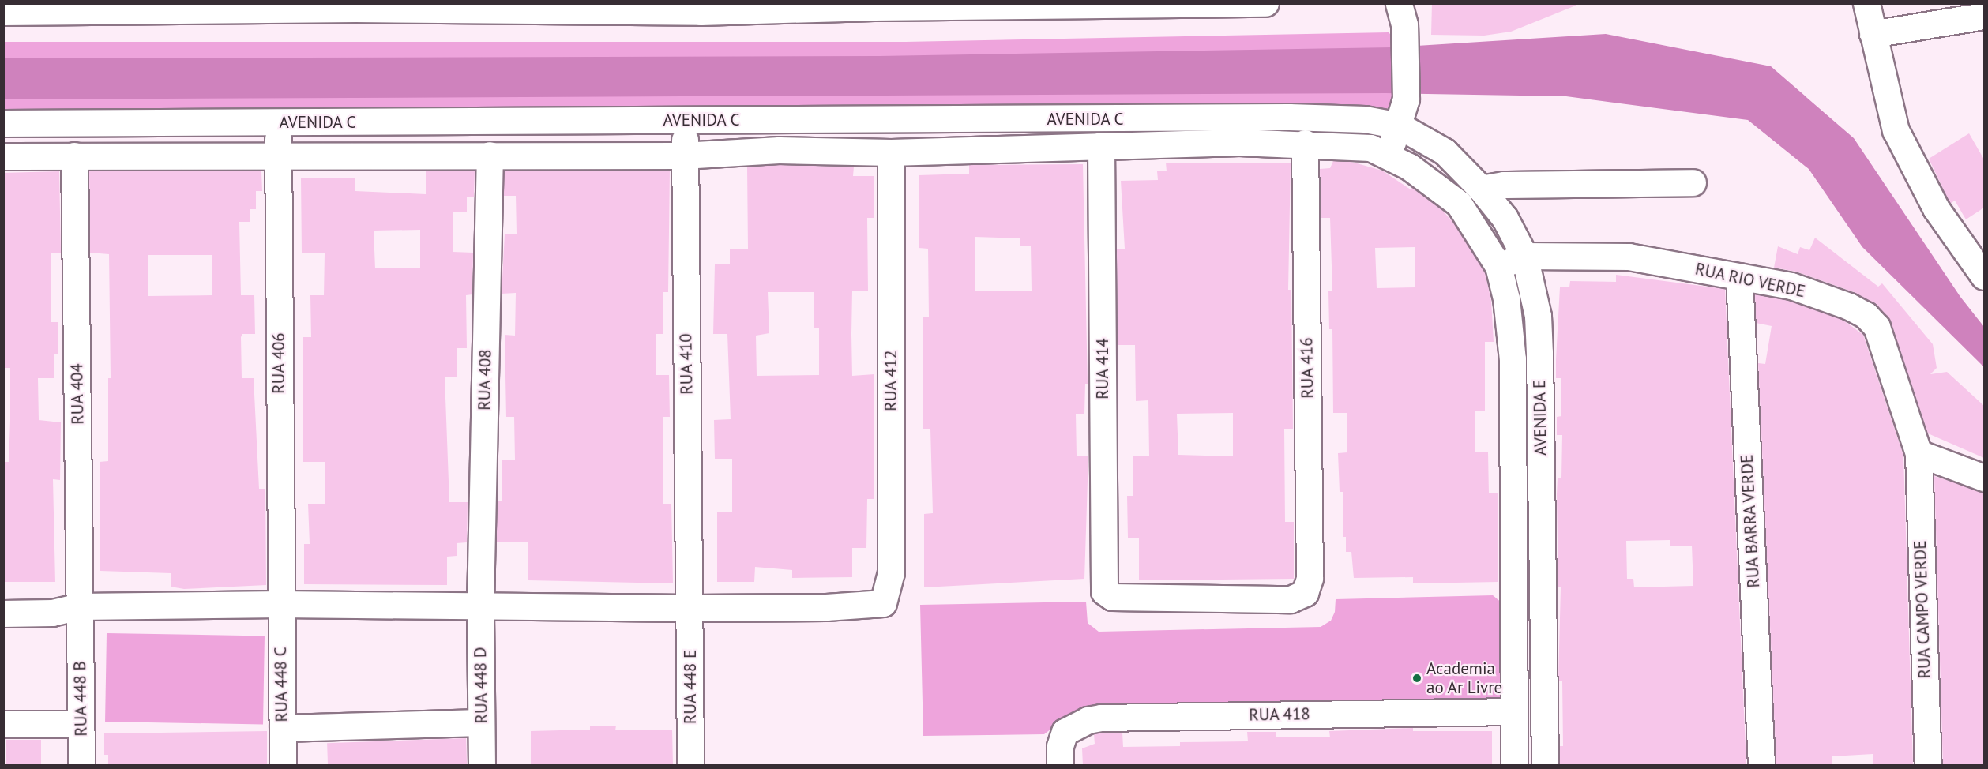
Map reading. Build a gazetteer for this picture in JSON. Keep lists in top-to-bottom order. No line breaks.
{"streets":{"street":["AVENIDA C","RUA RIO VERDE","RUA 406","RUA 410","RUA 416","RUA 414","RUA 408","RUA 412","RUA 404","AVENIDA E","RUA BARRA VERDE","RUA CAMPO VERDE","RUA 448 C","RUA 448 D","RUA 448 E","RUA 448 B","RUA 418"]},"crossings":[["AVENIDA C","RUA 406"],["AVENIDA C","RUA 410"],["AVENIDA C","RUA 416"],["AVENIDA C","RUA 414"],["AVENIDA C","RUA 408"],["AVENIDA C","RUA 412"],["AVENIDA C","RUA 404"],["AVENIDA C","AVENIDA E"],["RUA RIO VERDE","AVENIDA E"],["RUA RIO VERDE","RUA BARRA VERDE"],["RUA RIO VERDE","RUA CAMPO VERDE"],["RUA 406","RUA 448 C"],["RUA 410","RUA 412"],["RUA 410","RUA 448 E"],["RUA 416","RUA 414"],["RUA 408","RUA 448 D"],["RUA 412","RUA 448 E"],["RUA 404","RUA 448 B"],["AVENIDA E","RUA 418"]],"places":["Academia ao Ar Livre"]}
